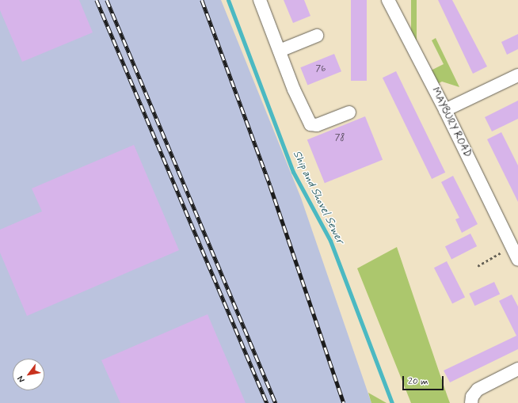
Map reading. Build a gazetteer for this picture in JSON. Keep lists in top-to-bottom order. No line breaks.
{"streets":{"street":["MAYBURY ROAD"]},"water":["Ship and Shovel Sewer"],"house_numbers":["76","78"],"scale_bar":"20 m","north":"bottom left"}
